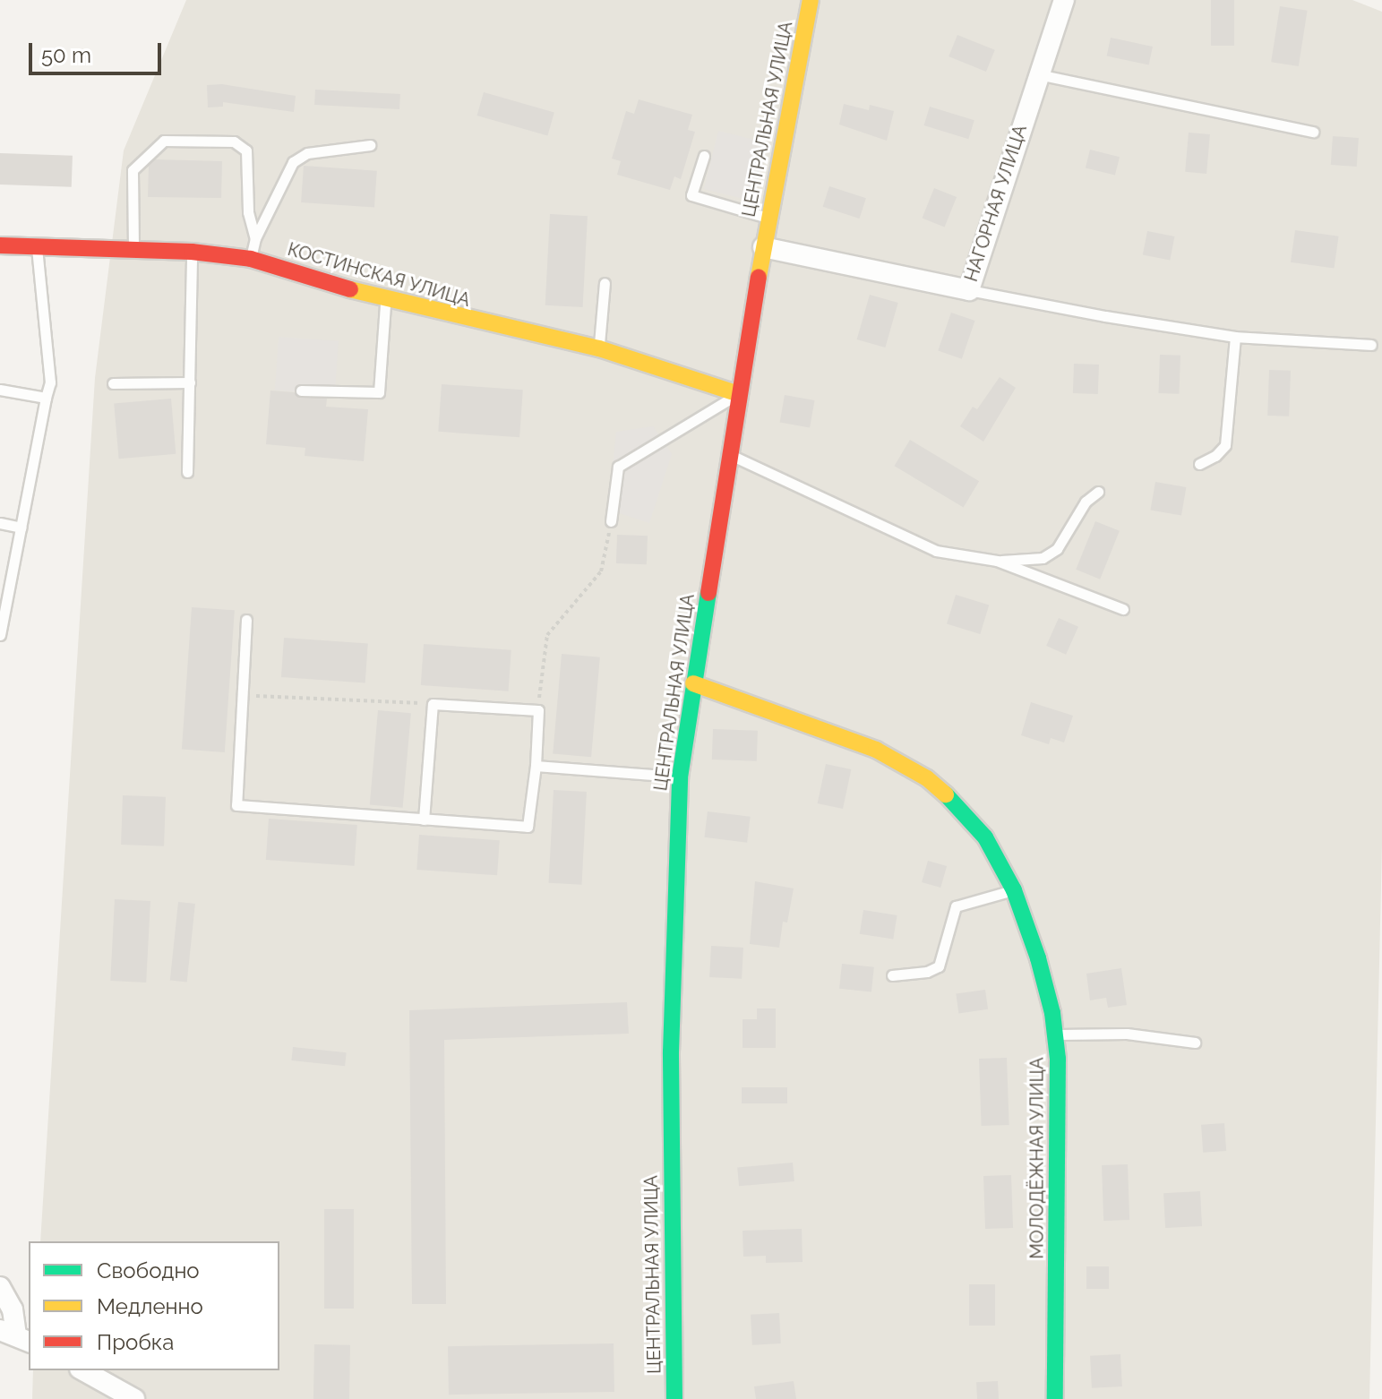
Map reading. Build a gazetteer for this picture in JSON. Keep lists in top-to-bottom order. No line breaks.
{"streets":{"street":["ЦЕНТРАЛЬНАЯ УЛИЦА","НАГОРНАЯ УЛИЦА","КОСТИНСКАЯ УЛИЦА","МОЛОДЁЖНАЯ УЛИЦА"]},"crossings":[["ЦЕНТРАЛЬНАЯ УЛИЦА","НАГОРНАЯ УЛИЦА"],["ЦЕНТРАЛЬНАЯ УЛИЦА","КОСТИНСКАЯ УЛИЦА"],["ЦЕНТРАЛЬНАЯ УЛИЦА","МОЛОДЁЖНАЯ УЛИЦА"]],"legend":["Свободно","Медленно","Пробка"],"scale_bar":"50 m"}
